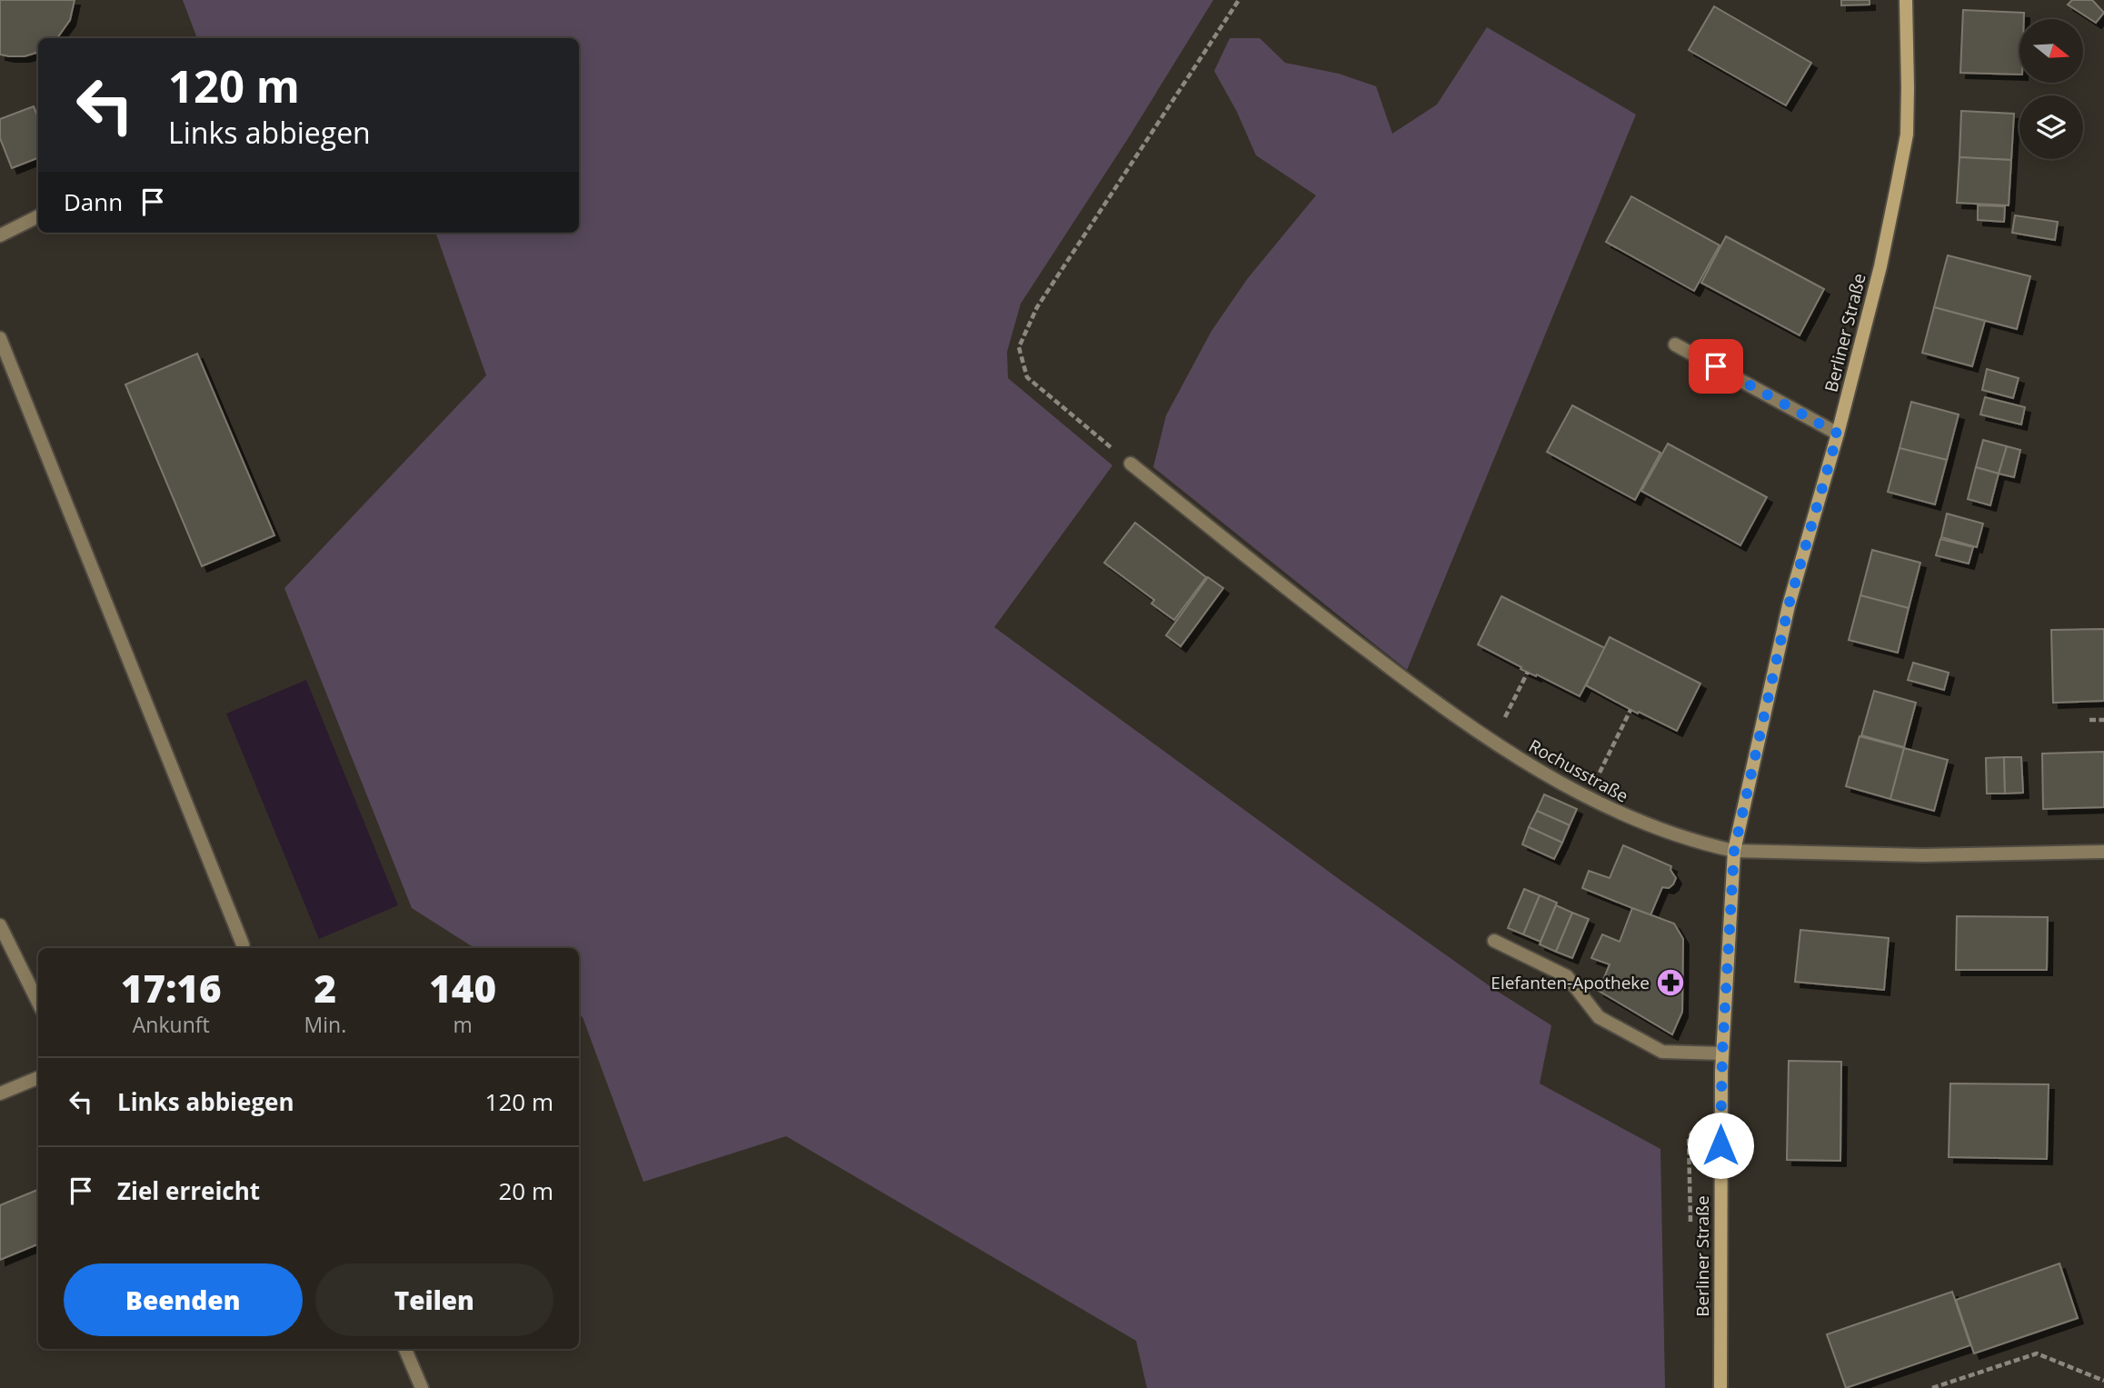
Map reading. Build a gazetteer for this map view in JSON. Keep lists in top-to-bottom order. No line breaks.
{"streets":{"street":["Berliner Straße","Rochusstraße"]},"crossings":[["Berliner Straße","Rochusstraße"]],"places":{"pharmacy":["Elefanten-Apotheke"]},"north":"right","page":{"turn":["120 m","Links abbiegen"],"then":"Dann","eta":["17:16","Ankunft","2","Min.","140","m"],"list":[{"name":"Links abbiegen","value":"120 m"},{"name":"Ziel erreicht","value":"20 m"}],"buttons":["Beenden","Teilen"]}}
